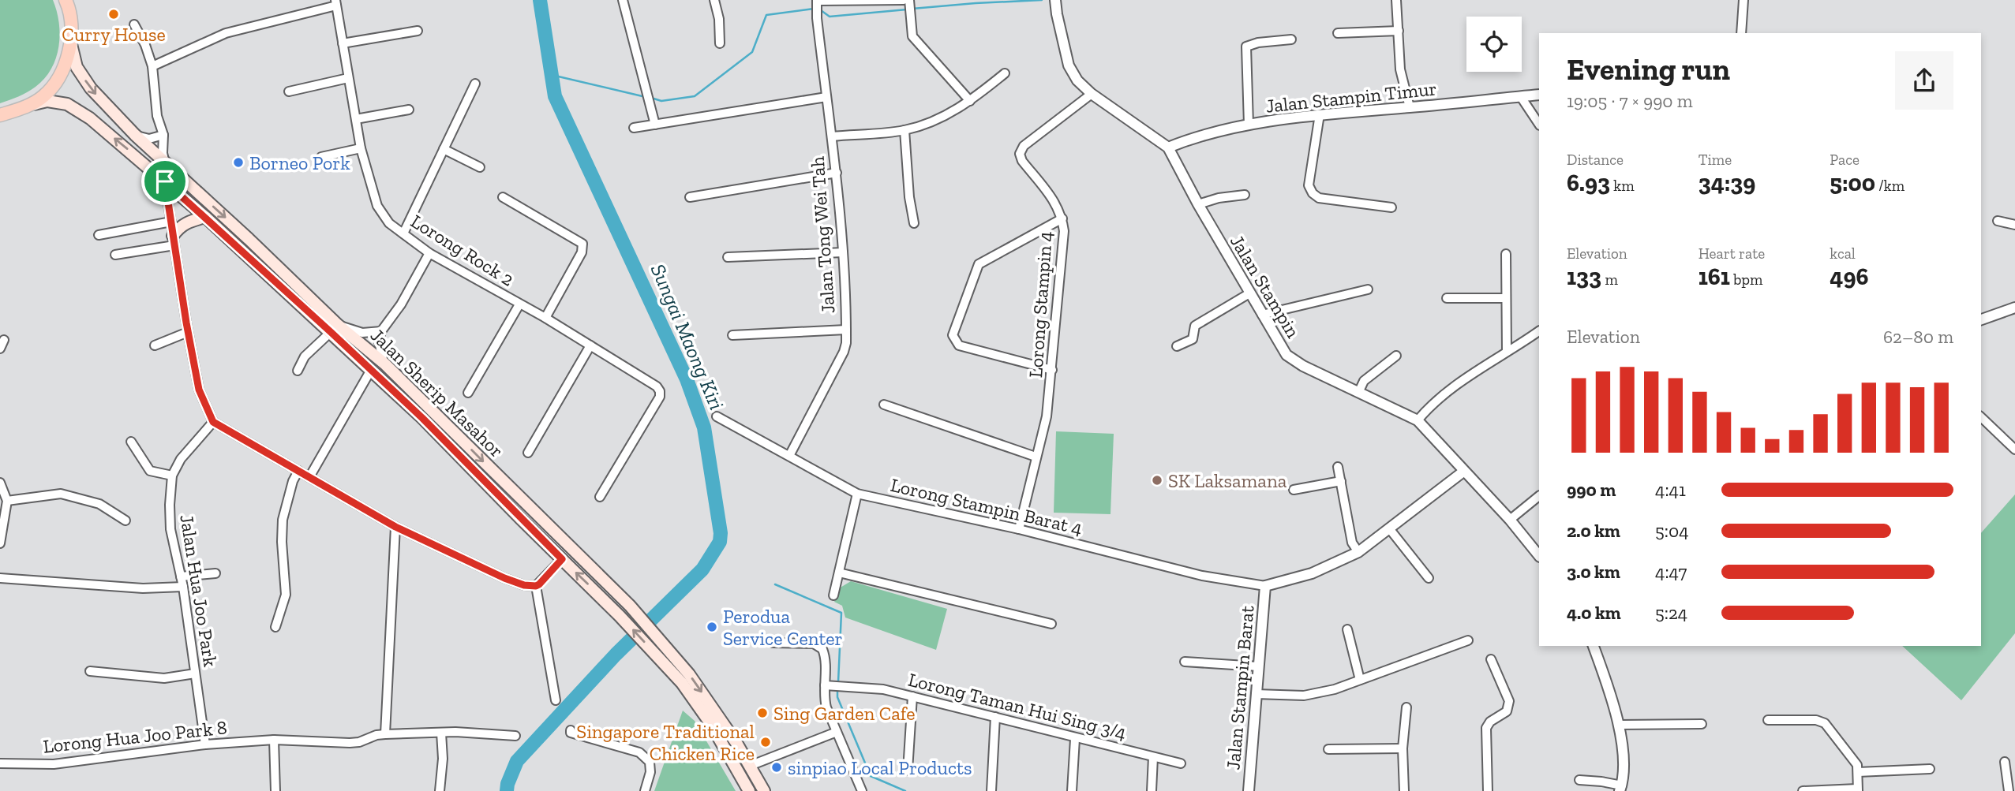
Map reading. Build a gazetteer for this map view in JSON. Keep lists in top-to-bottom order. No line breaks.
{"streets":{"main road":["Jalan Sherip Masahor"],"street":["Jalan Stampin Timur","Jalan Tong Wei Tah","Lorong Rock 2","Jalan Stampin","Lorong Stampin 4","Lorong Stampin Barat 4","Jalan Hua Joo Park","Jalan Stampin Barat","Lorong Taman Hui Sing 3/4","Lorong Hua Joo Park 8"]},"crossings":[["Jalan Stampin Timur","Jalan Stampin"],["Jalan Tong Wei Tah","Lorong Stampin Barat 4"],["Jalan Stampin","Lorong Stampin 4"],["Jalan Stampin","Jalan Stampin Barat"],["Lorong Stampin 4","Lorong Stampin Barat 4"],["Lorong Stampin Barat 4","Jalan Stampin Barat"],["Jalan Hua Joo Park","Lorong Hua Joo Park 8"]],"water":["Sungai Maong Kiri"],"places":["Curry House","Borneo Pork","SK Laksamana","Perodua Service Center","Sing Garden Cafe","Singapore Traditional Chicken Rice","sinpiao Local Products"],"page":{"heading":["Evening run","19:05 · 7 × 990 m"],"stats":[["Distance","6.93 km"],["Time","34:39"],["Pace","5:00 /km"],["Elevation","133 m"],["Heart rate","161 bpm"],["kcal","496"]],"chart":["Elevation","62–80 m"],"list":[{"name":"990 m","note":"4:41"},{"name":"2.0 km","note":"5:04"},{"name":"3.0 km","note":"4:47"},{"name":"4.0 km","note":"5:24"}]}}
